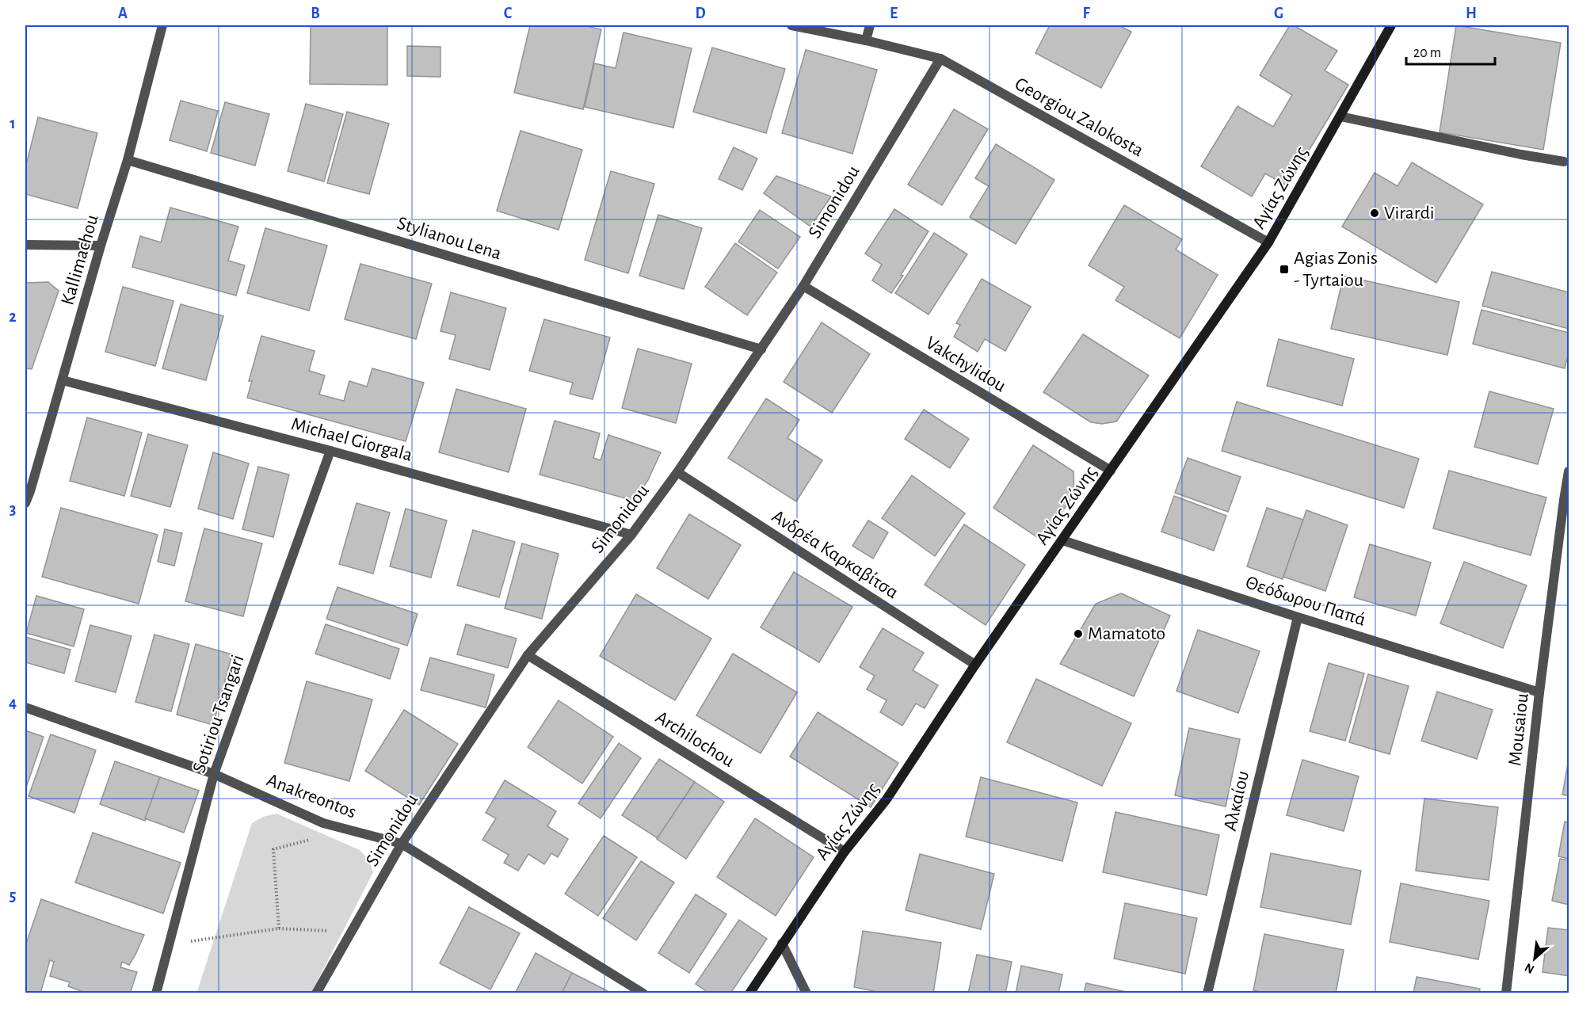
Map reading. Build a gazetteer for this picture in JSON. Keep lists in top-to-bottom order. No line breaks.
{"streets":{"main road":["Αγίας Ζώνης"],"street":["Georgiou Zalokosta","Simonidou","Stylianou Lena","Kallimachou","Vakchylidou","Michael Giorgala","Ανδρέα Καρκαβίτσα","Θεόδωρου Παπά","Sotiriou Tsangari","Mousaiou","Archilochou","Anakreontos","Αλκαίου"]},"crossings":[["Georgiou Zalokosta","Αγίας Ζώνης"],["Georgiou Zalokosta","Simonidou"],["Αγίας Ζώνης","Vakchylidou"],["Αγίας Ζώνης","Ανδρέα Καρκαβίτσα"],["Αγίας Ζώνης","Θεόδωρου Παπά"],["Αγίας Ζώνης","Archilochou"],["Simonidou","Stylianou Lena"],["Simonidou","Vakchylidou"],["Simonidou","Michael Giorgala"],["Simonidou","Ανδρέα Καρκαβίτσα"],["Simonidou","Archilochou"],["Simonidou","Anakreontos"],["Stylianou Lena","Kallimachou"],["Kallimachou","Michael Giorgala"],["Michael Giorgala","Sotiriou Tsangari"],["Θεόδωρου Παπά","Mousaiou"],["Θεόδωρου Παπά","Αλκαίου"],["Sotiriou Tsangari","Anakreontos"]],"places":{"other":["Virardi","Mamatoto"],"transit":["Agias Zonis - Tyrtaiou"]},"scale_bar":"20 m","north":"bottom left","grid":{"columns":["A","B","C","D","E","F","G","H"],"rows":["1","2","3","4","5"]}}
